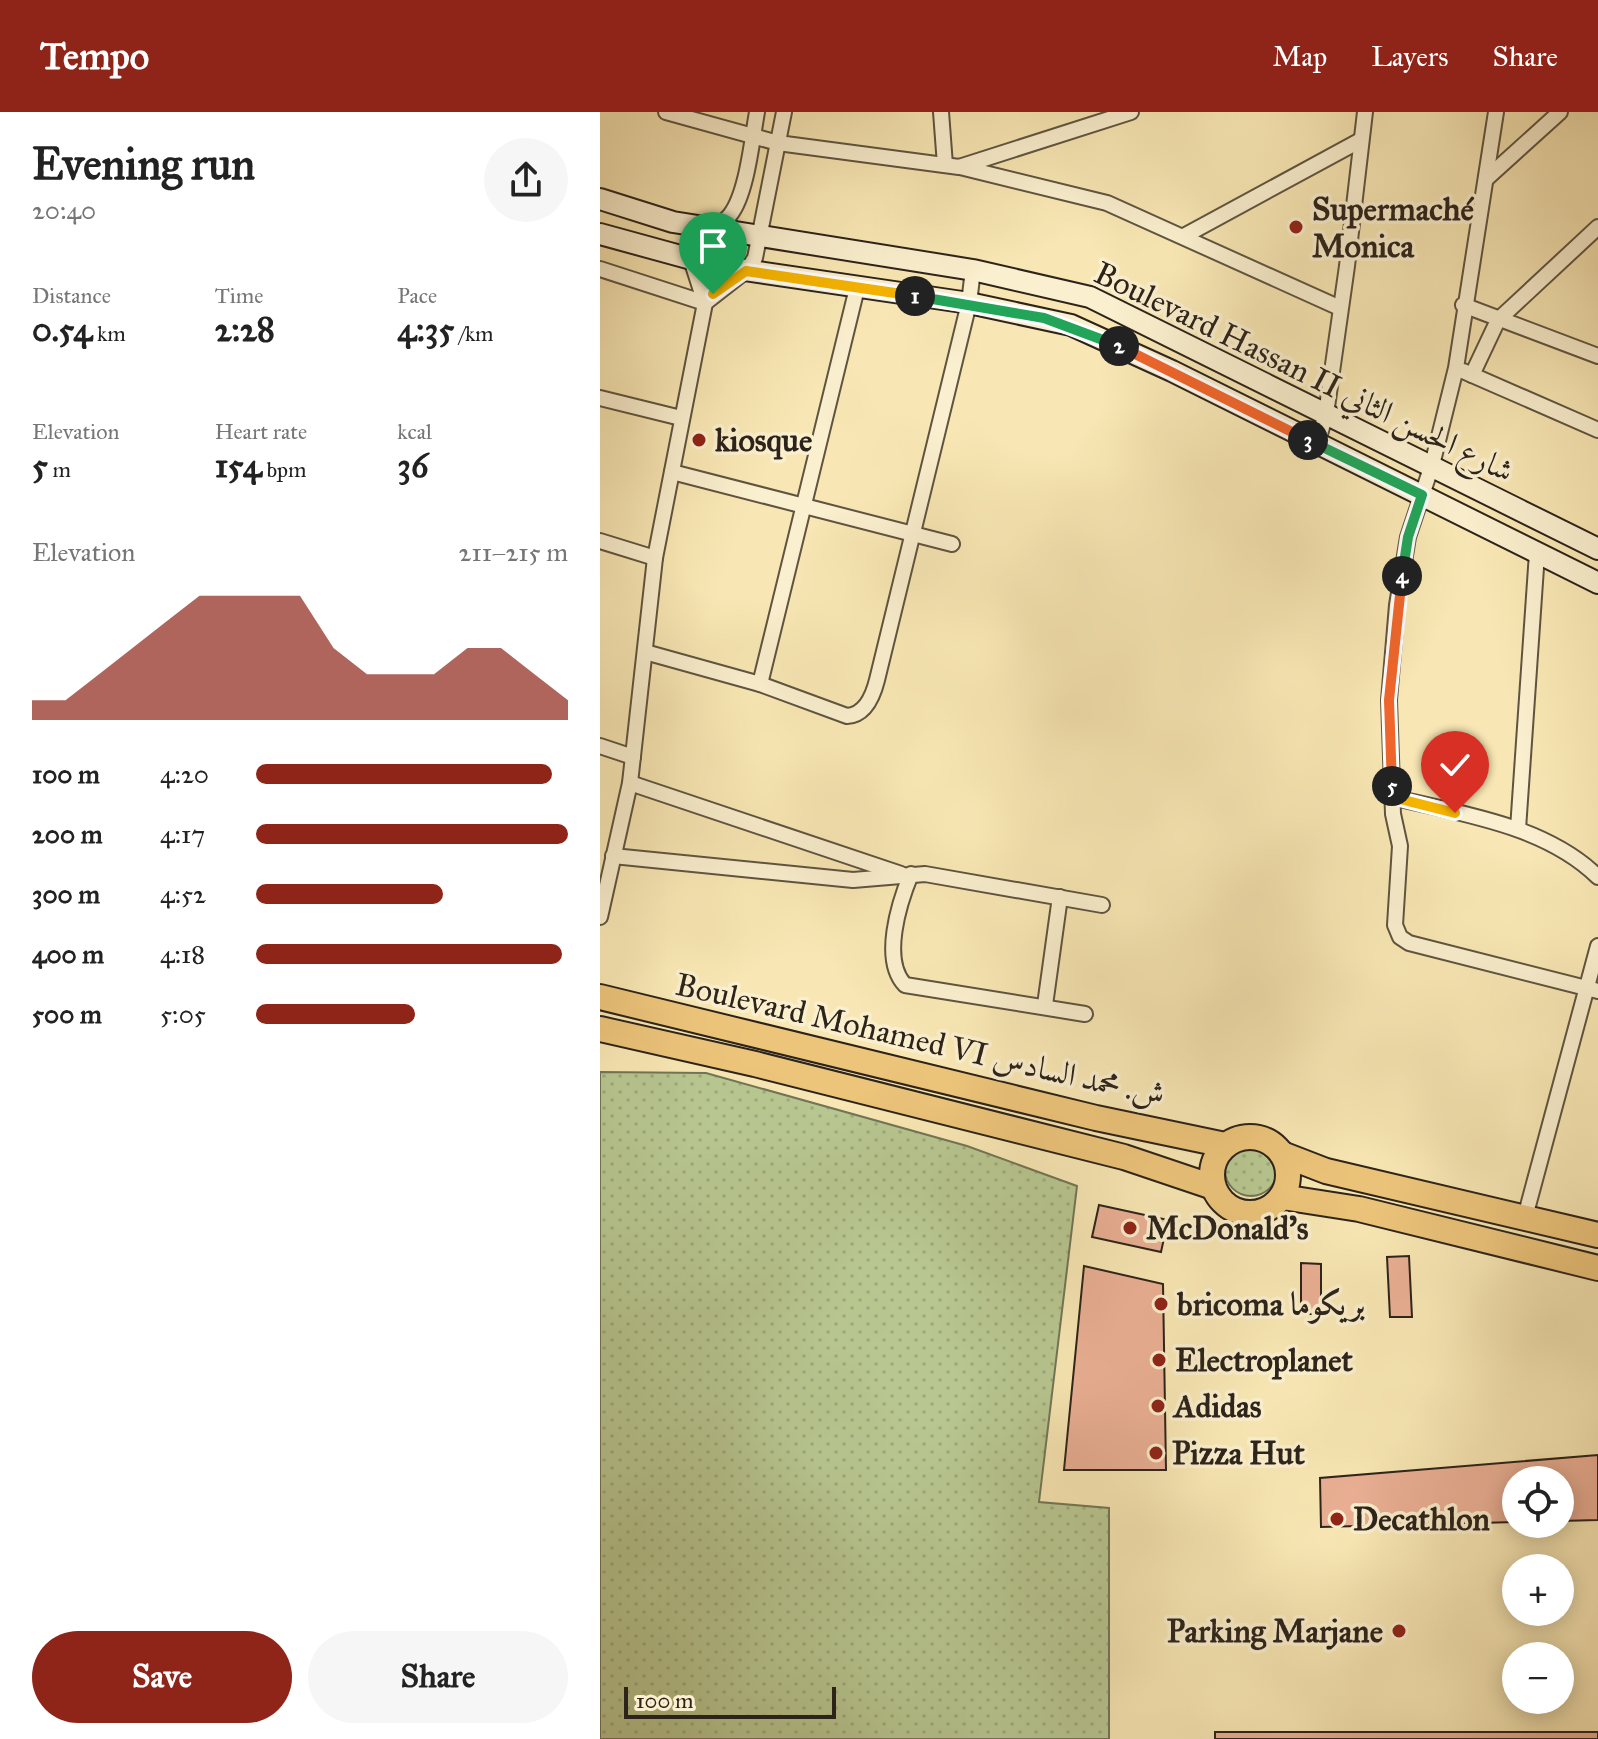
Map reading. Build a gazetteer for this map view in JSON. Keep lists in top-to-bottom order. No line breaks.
{"streets":{"main road":["Boulevard Hassan II شارع الحسن الثاني","Boulevard Mohamed VI ش. محمد السادس"]},"places":["Supermaché Monica","kiosque","McDonald's","bricoma بريكوما","Electroplanet","Adidas","Pizza Hut","Decathlon","Parking Marjane"],"scale_bar":"100 m","page":{"header":"Tempo","nav":["Map","Layers","Share"],"heading":["Evening run","20:40"],"stats":[["Distance","0.54 km"],["Time","2:28"],["Pace","4:35 /km"],["Elevation","5 m"],["Heart rate","154 bpm"],["kcal","36"]],"pins":["1","2","3","4","5"],"chart":["Elevation","211–215 m"],"list":[{"name":"100 m","note":"4:20"},{"name":"200 m","note":"4:17"},{"name":"300 m","note":"4:52"},{"name":"400 m","note":"4:18"},{"name":"500 m","note":"5:05"}],"map_buttons":["+","−"],"buttons":["Save","Share"],"scale":"100 m"}}
